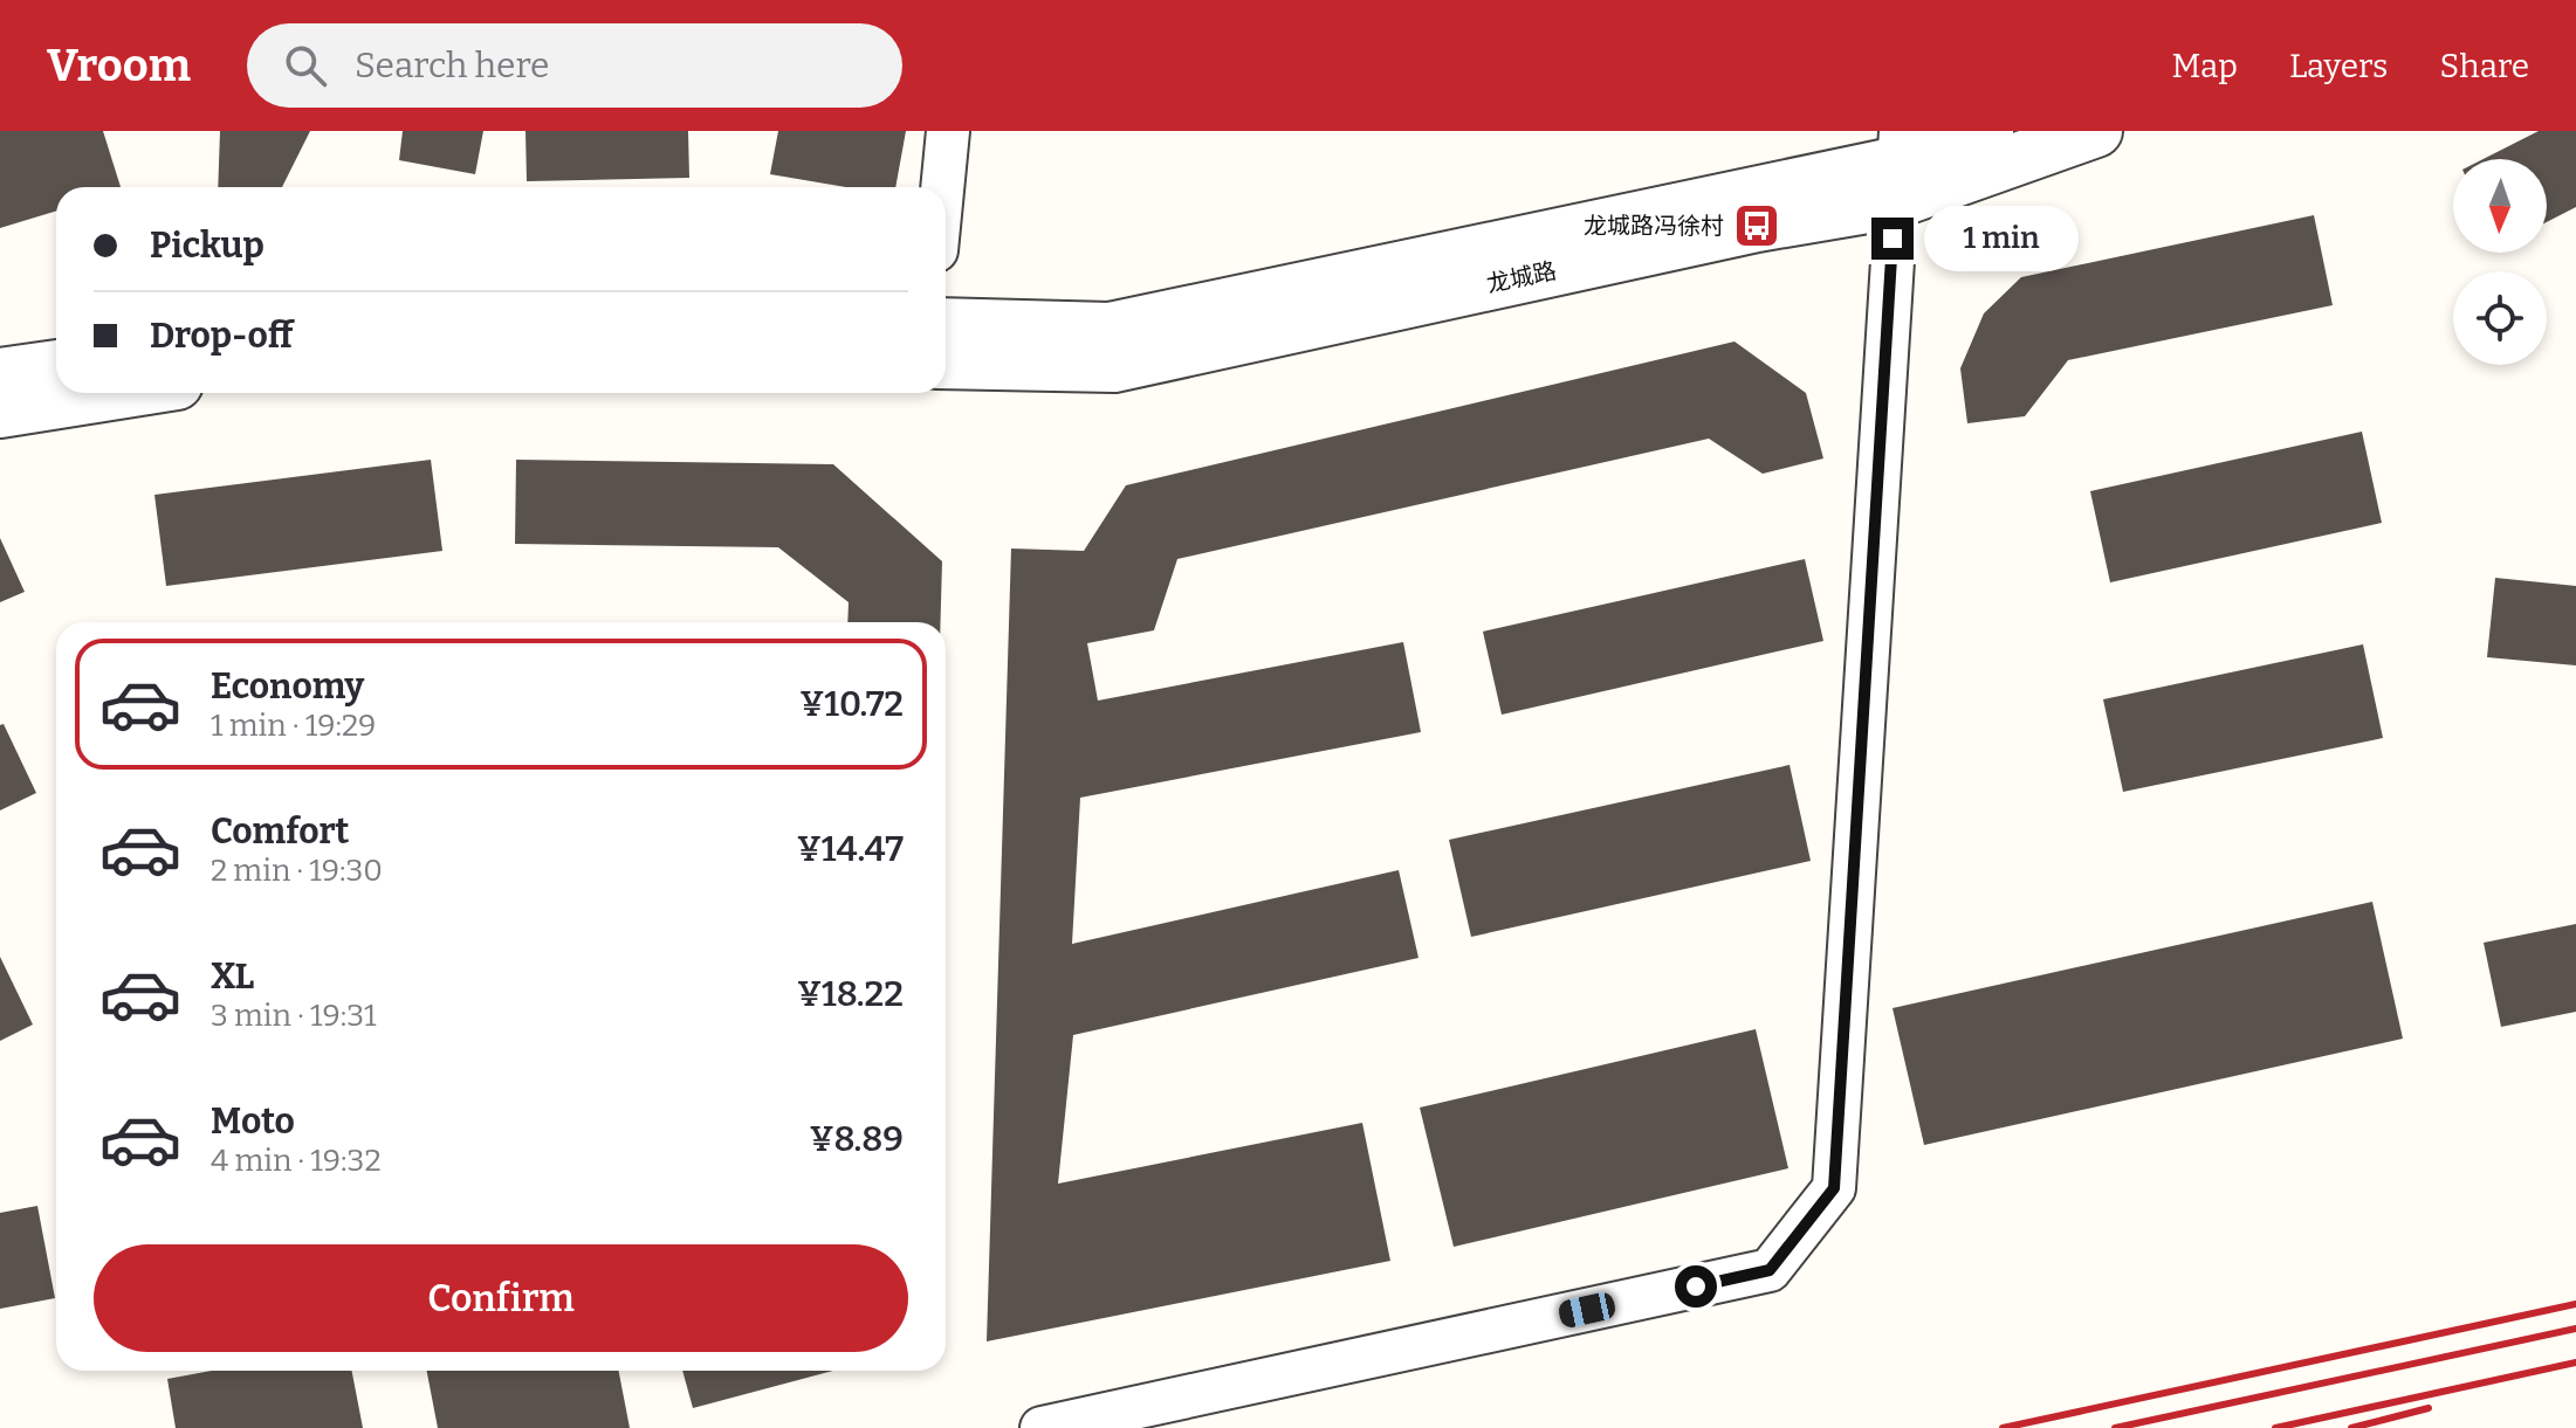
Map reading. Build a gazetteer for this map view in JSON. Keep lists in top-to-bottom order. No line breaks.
{"streets":{"street":["龙城路"]},"places":{"bus stop":["龙城路冯徐村"]},"north":"bottom","page":{"header":"Vroom","search":"Search here","nav":["Map","Layers","Share"],"banner":["Pickup","Drop-off"],"bubble":"1 min","list":[{"name":"Economy","note":"1 min · 19:29","value":"¥10.72"},{"name":"Comfort","note":"2 min · 19:30","value":"¥14.47"},{"name":"XL","note":"3 min · 19:31","value":"¥18.22"},{"name":"Moto","note":"4 min · 19:32","value":"¥8.89"}],"buttons":"Confirm"}}
